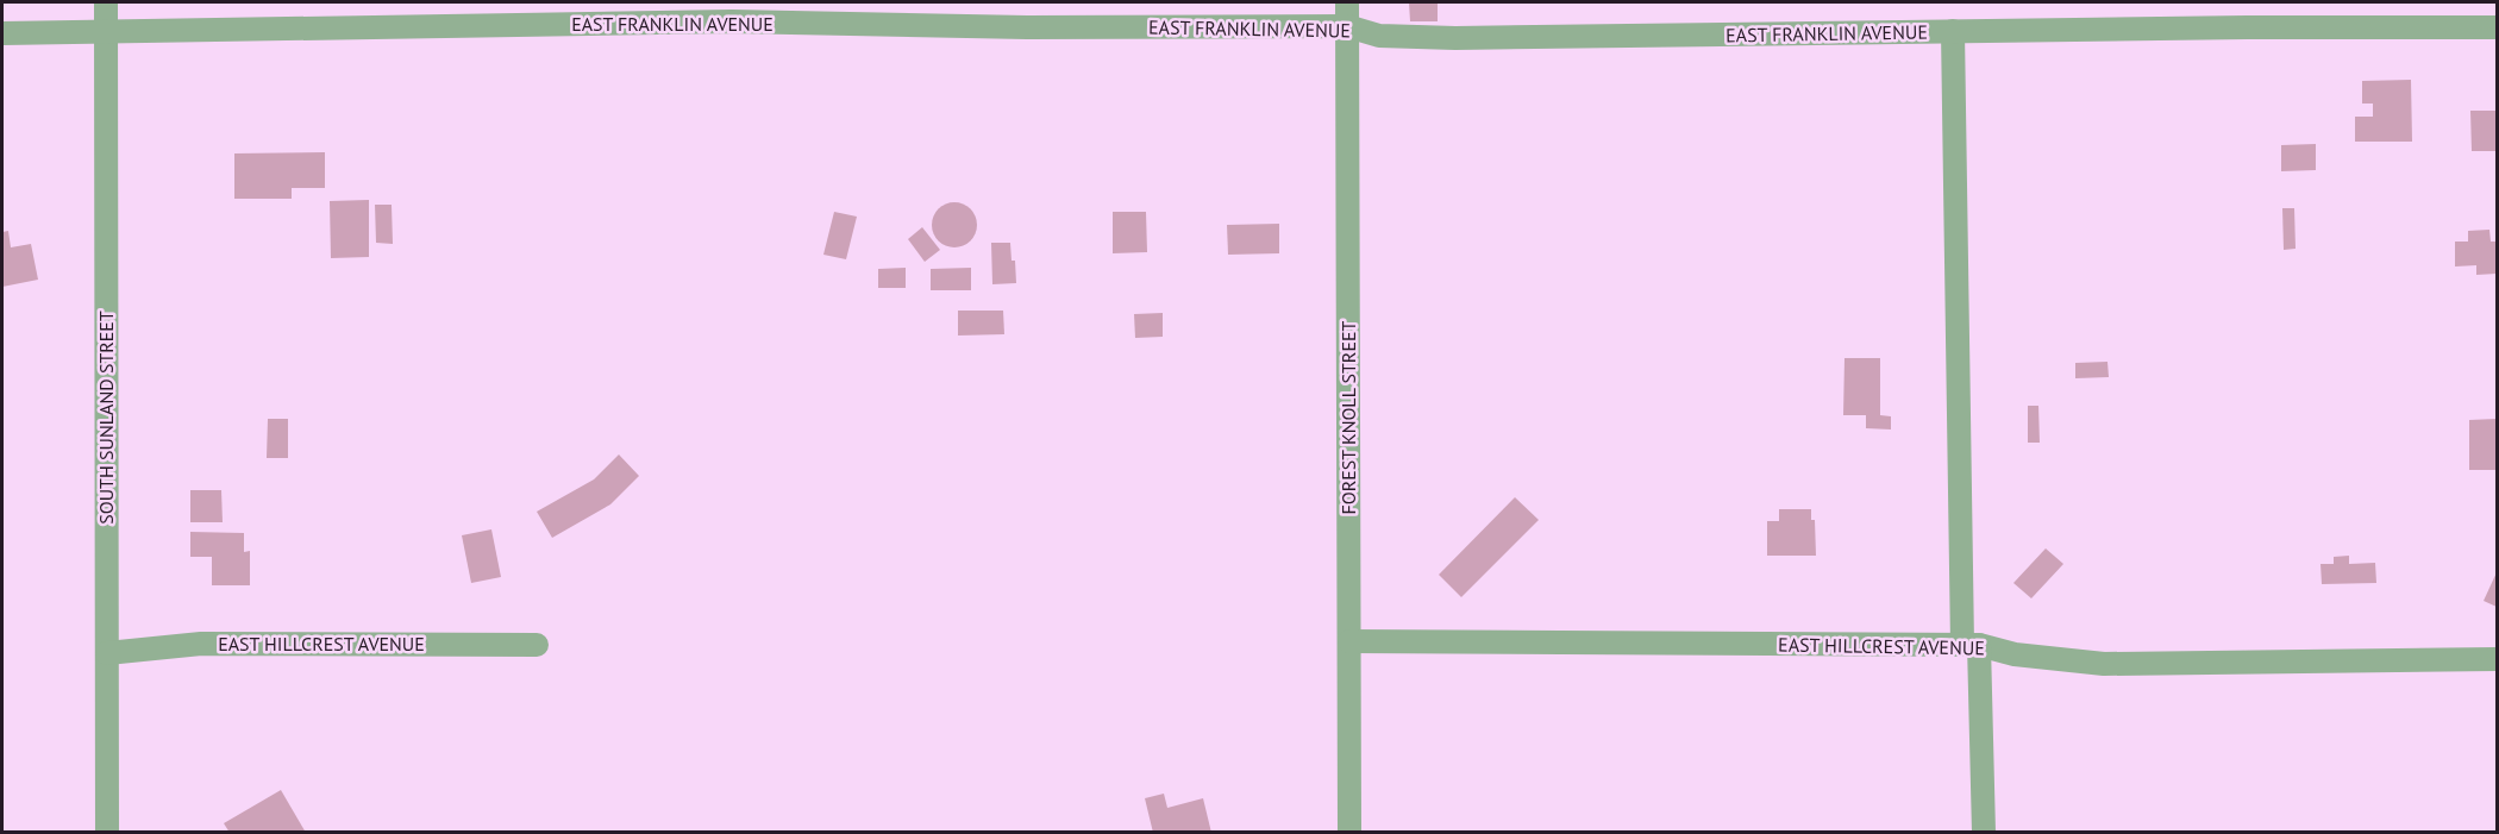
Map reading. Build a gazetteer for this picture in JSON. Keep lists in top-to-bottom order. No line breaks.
{"streets":{"street":["EAST FRANKLIN AVENUE","SOUTH SUNLAND STREET","FOREST KNOLL STREET","EAST HILLCREST AVENUE"]},"crossings":[["EAST FRANKLIN AVENUE","SOUTH SUNLAND STREET"],["EAST FRANKLIN AVENUE","FOREST KNOLL STREET"],["SOUTH SUNLAND STREET","EAST HILLCREST AVENUE"],["FOREST KNOLL STREET","EAST HILLCREST AVENUE"]]}
